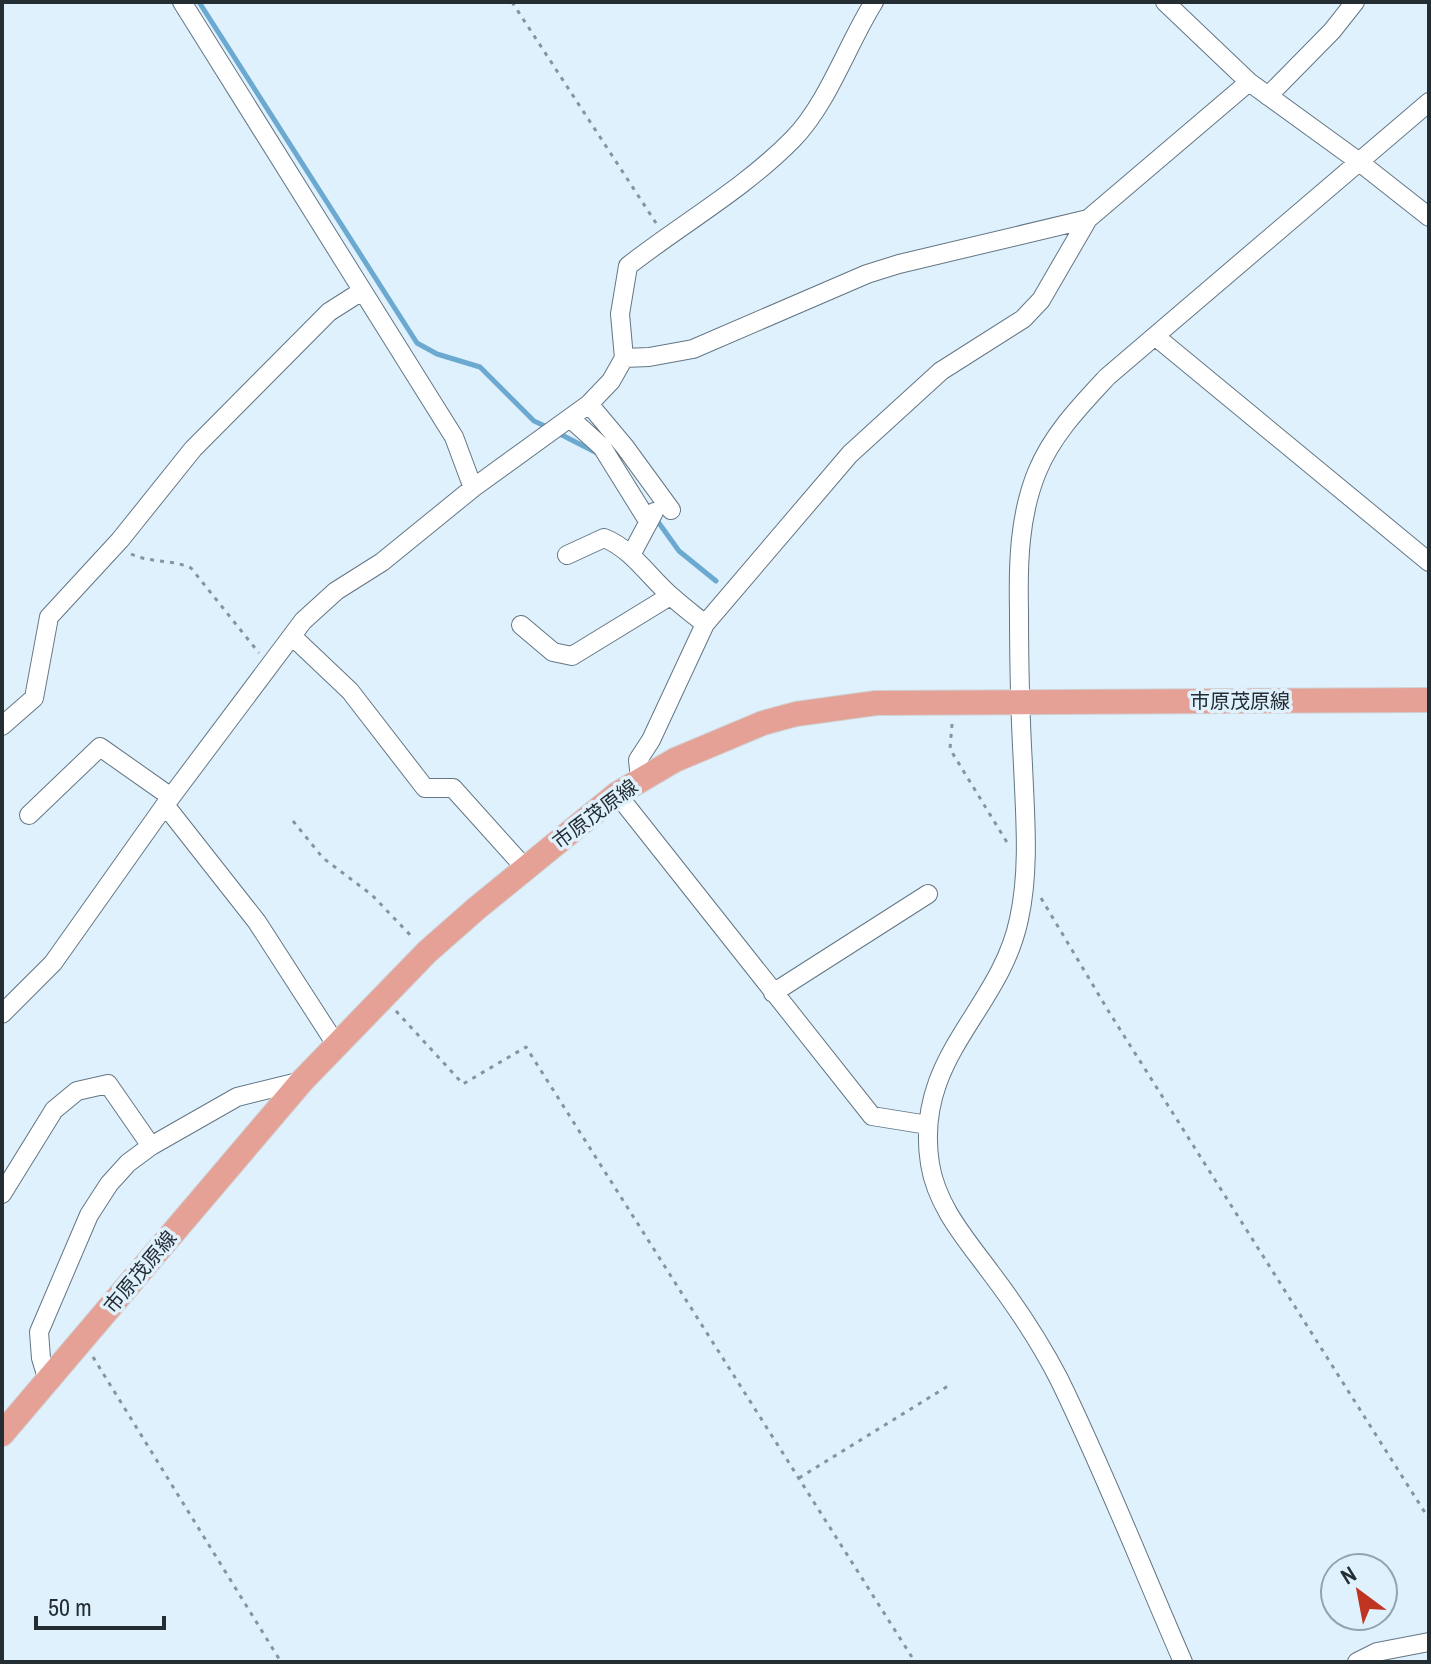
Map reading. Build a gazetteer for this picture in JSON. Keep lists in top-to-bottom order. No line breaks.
{"streets":{"main road":["市原茂原線"]},"scale_bar":"50 m","north":"top left"}
